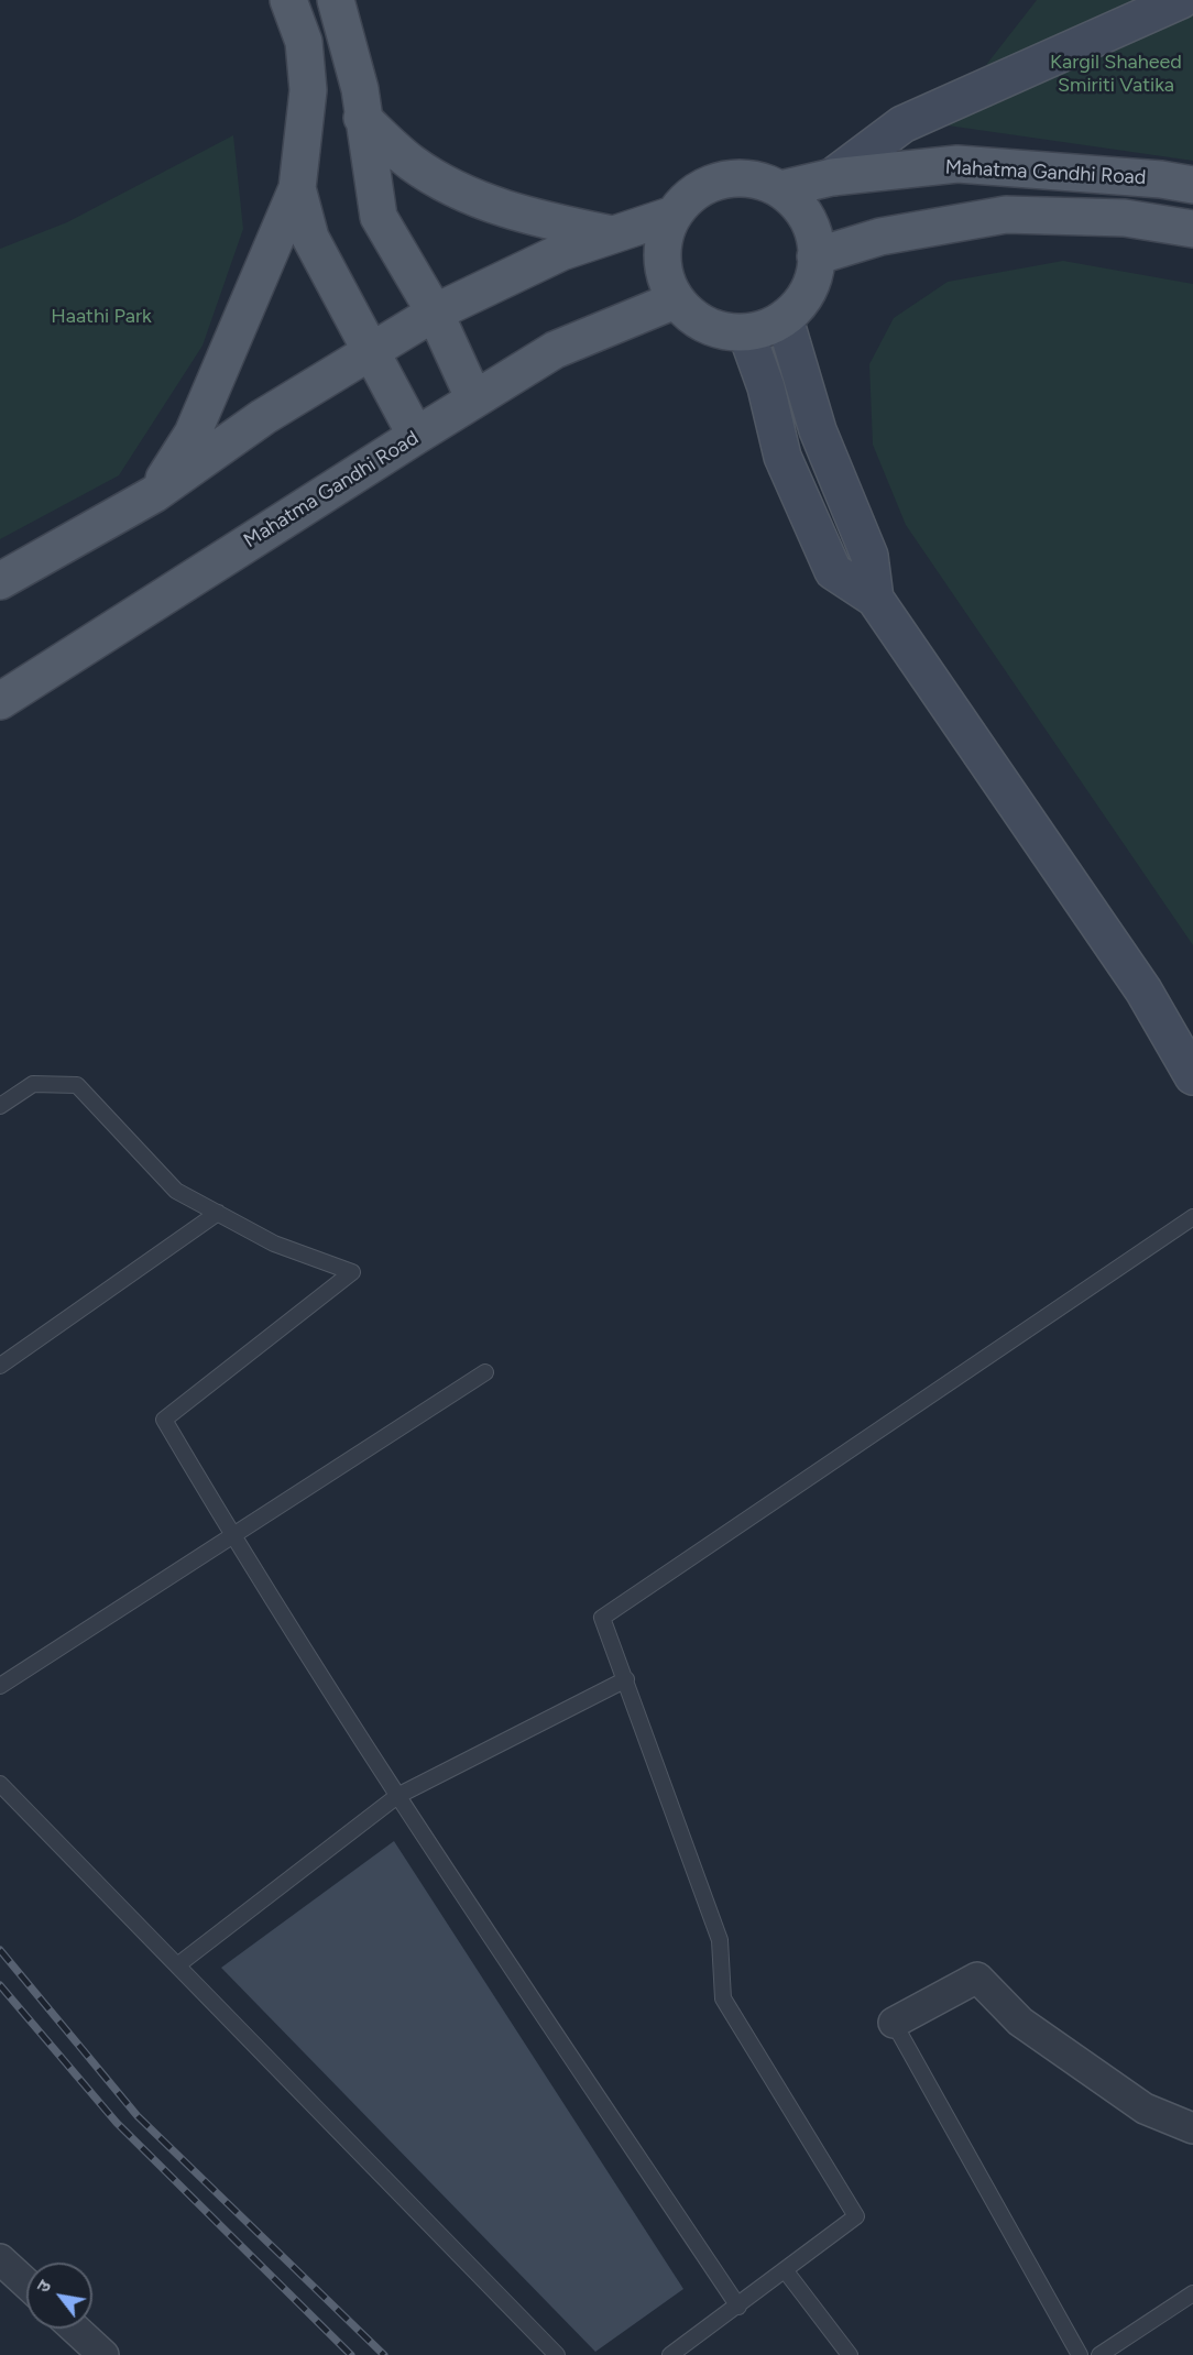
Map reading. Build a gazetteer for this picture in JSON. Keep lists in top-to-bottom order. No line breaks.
{"streets":{"main road":["Mahatma Gandhi Road"]},"parks":["Kargil Shaheed Smiriti Vatika","Haathi Park"],"north":"top left"}
